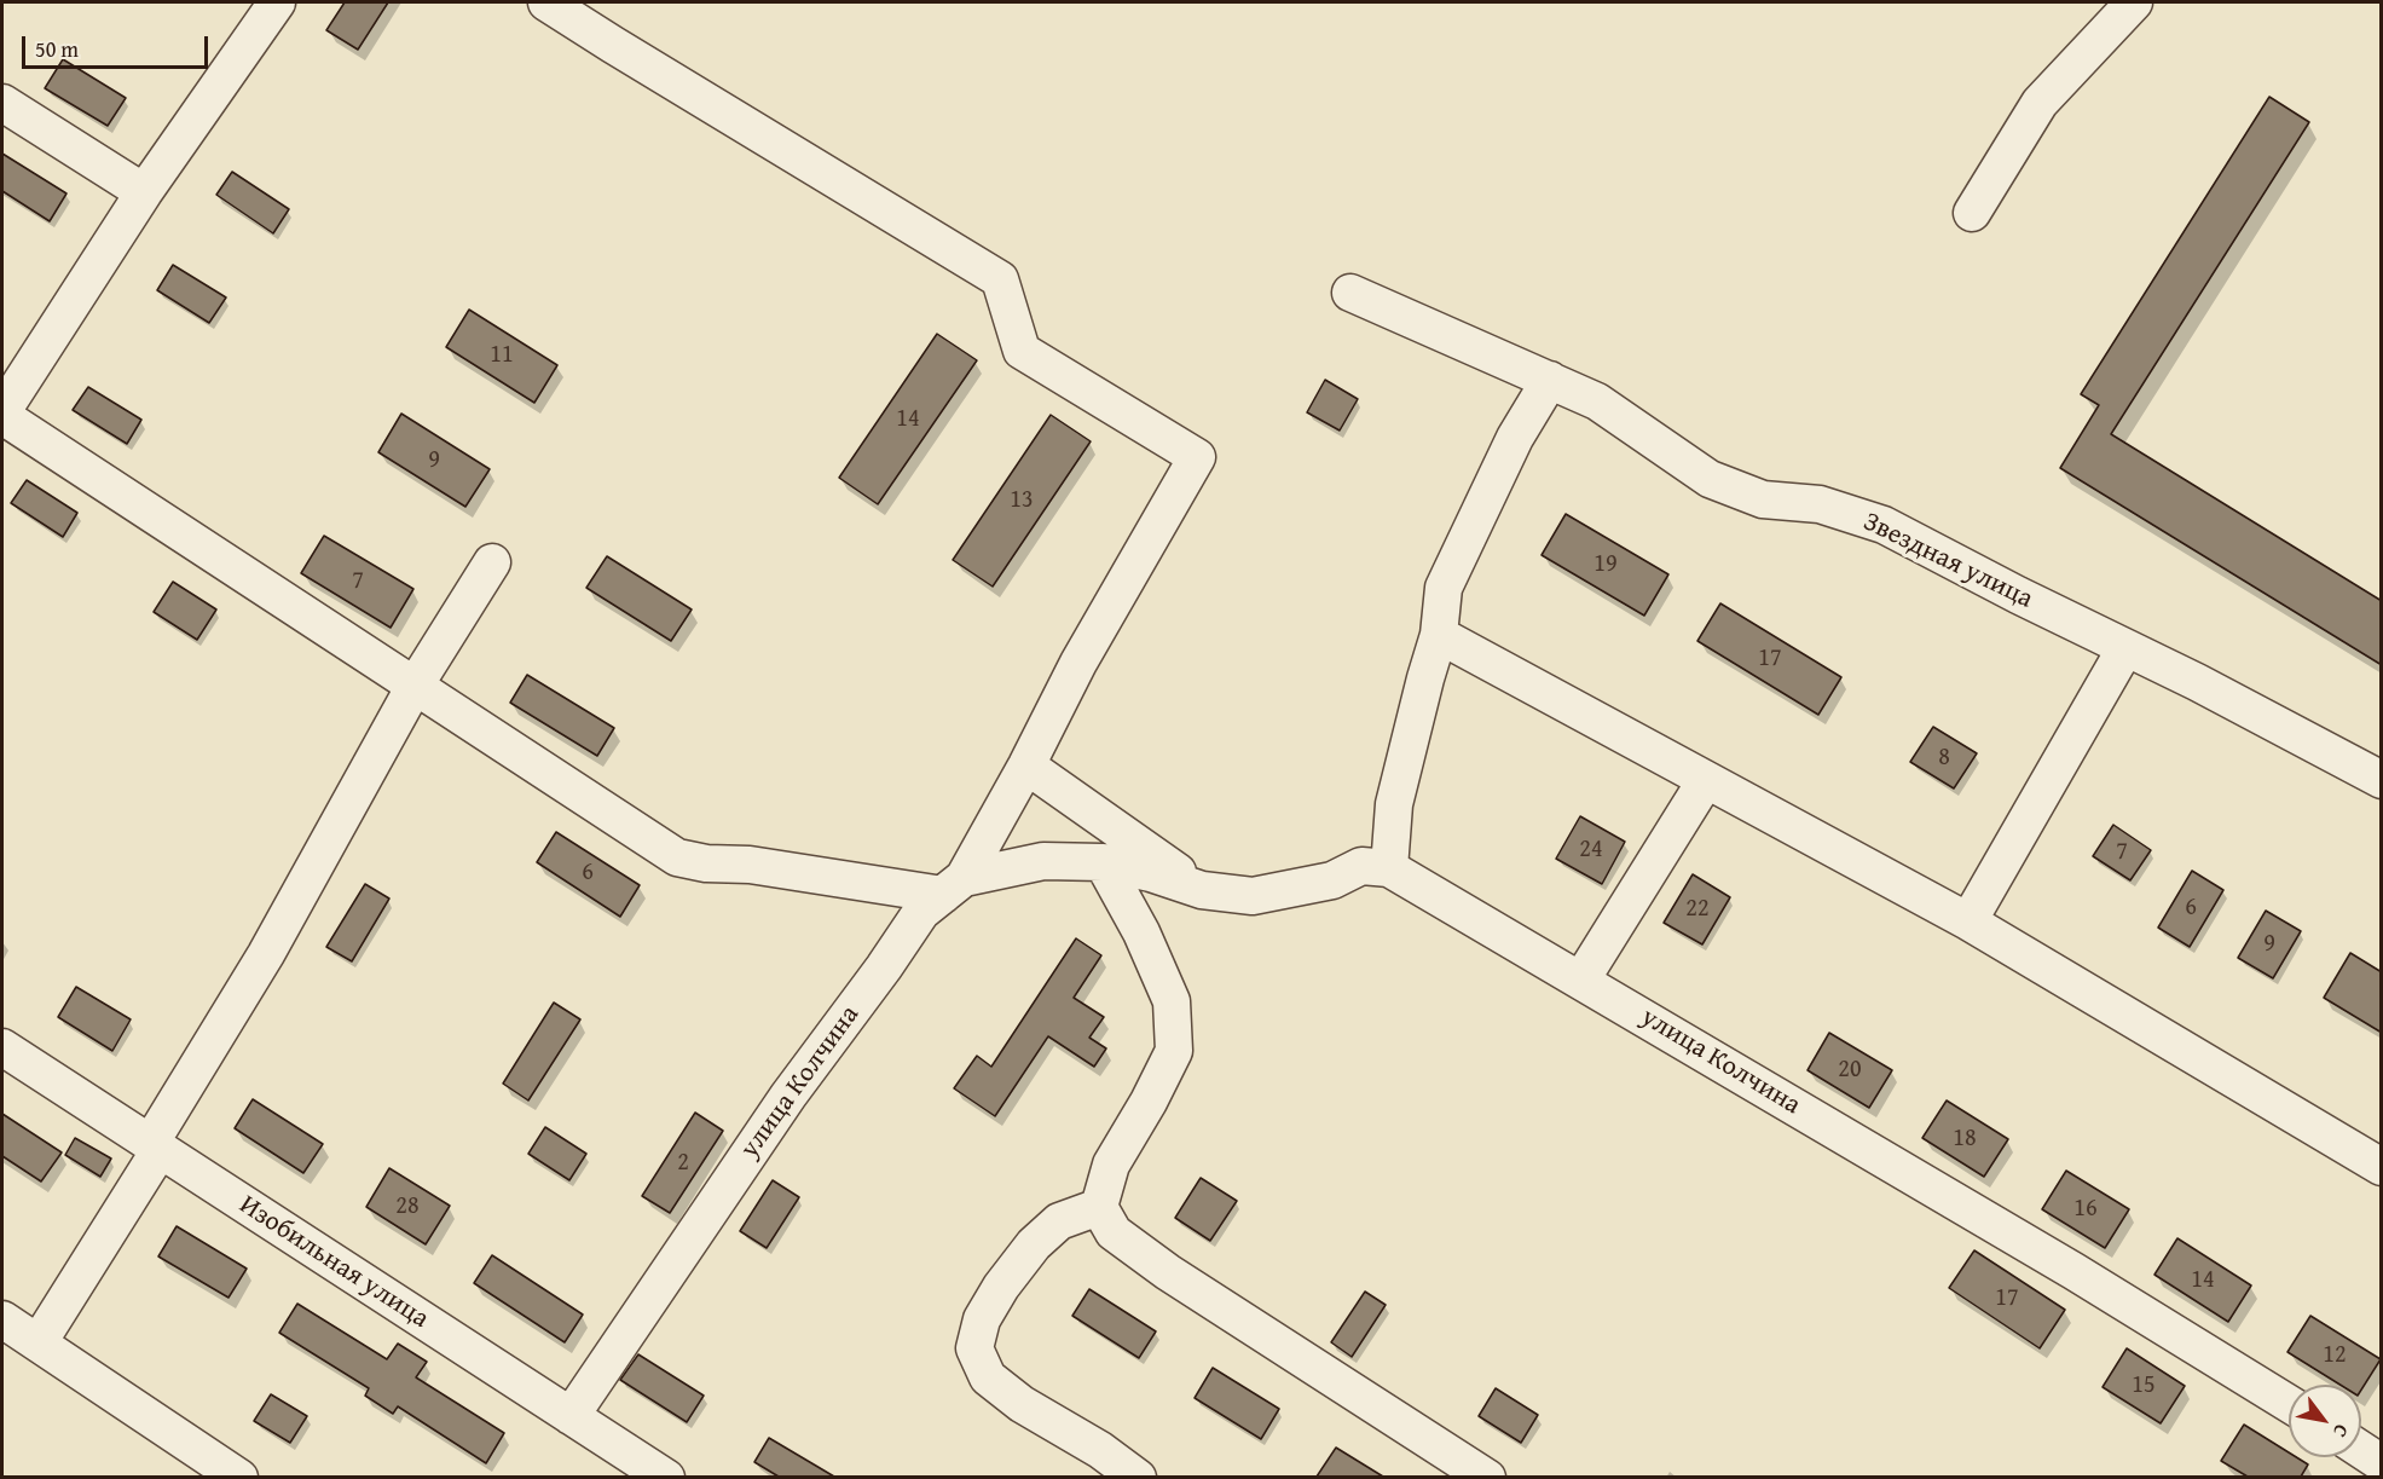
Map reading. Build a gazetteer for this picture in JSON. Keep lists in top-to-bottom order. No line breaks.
{"streets":{"street":["Звездная улица","улица Колчина","Изобильная улица"]},"crossings":[["улица Колчина","Изобильная улица"]],"house_numbers":["11","14","9","13","19","7","17","8","24","7","6","6","22","9","20","18","2","28","16","14","17","12","15"],"scale_bar":"50 m","north":"bottom right"}
